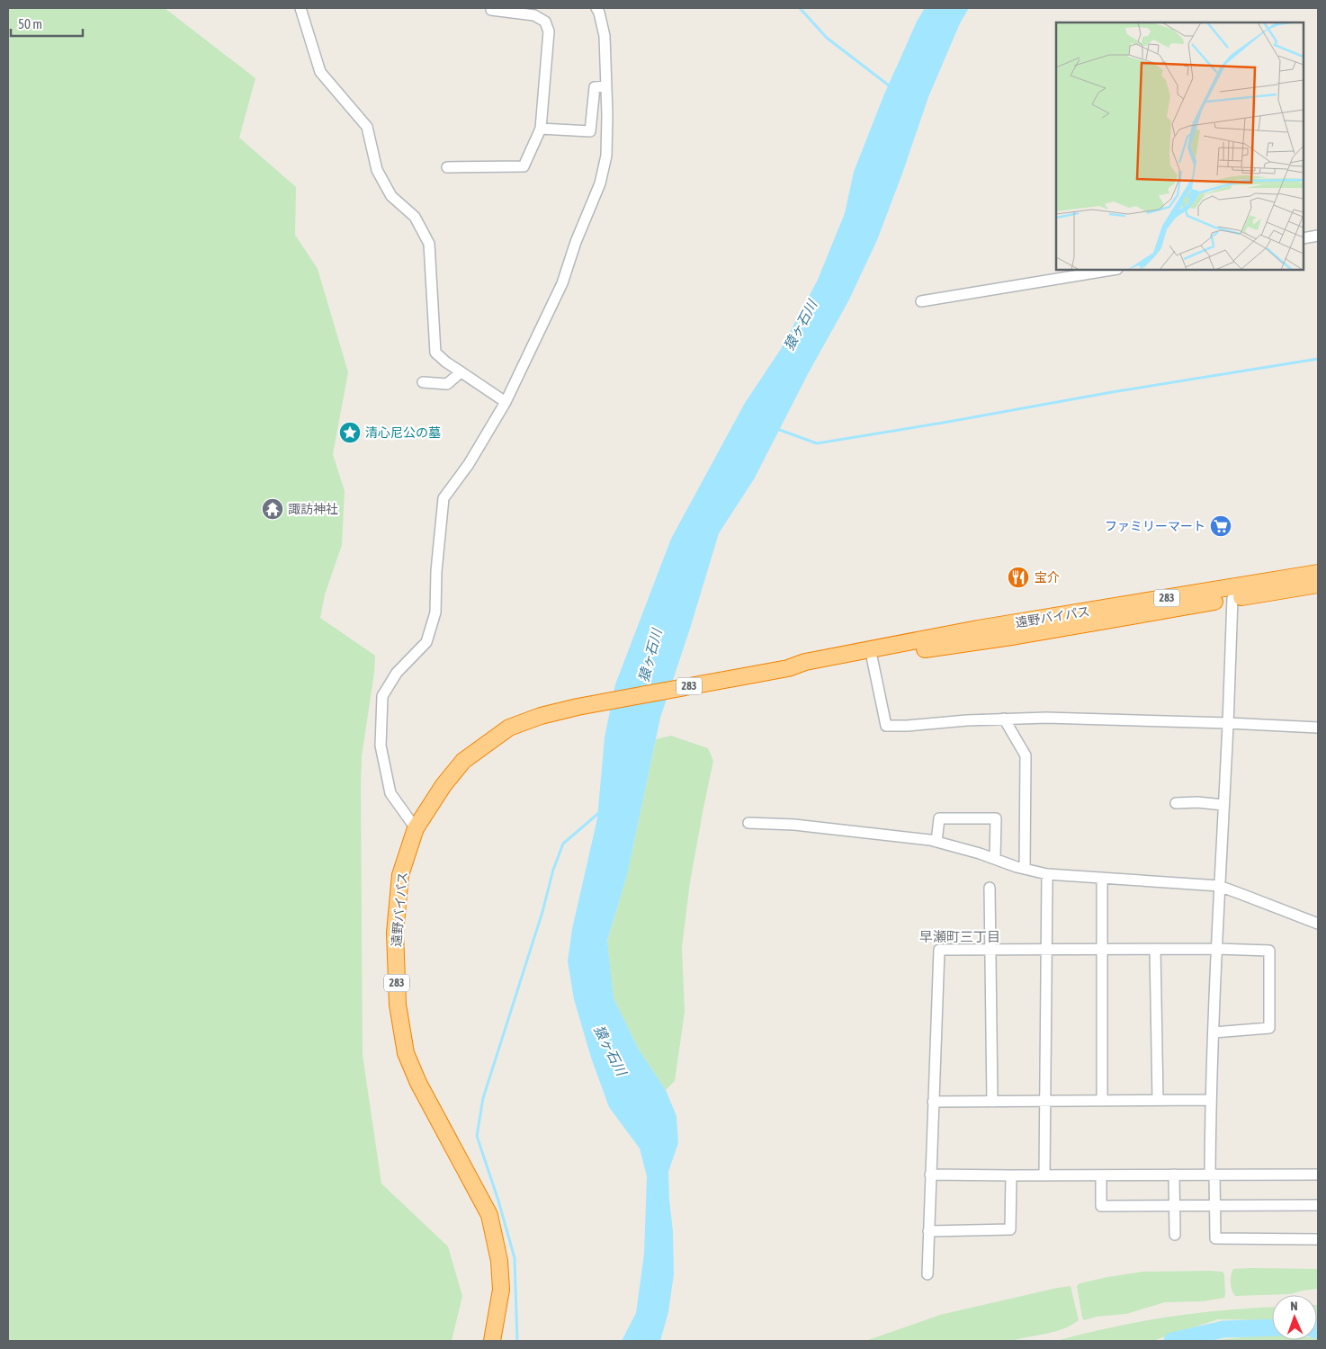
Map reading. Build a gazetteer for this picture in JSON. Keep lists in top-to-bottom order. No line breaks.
{"streets":{"highway":["283","遠野バイパス"]},"districts":["早瀬町三丁目"],"water":["猿ヶ石川"],"places":{"place":["清心尼公の墓"],"temple":["諏訪神社"],"supermarket":["ファミリーマート"],"restaurant":["宝介"]},"scale_bar":"50 m","north":"top"}
